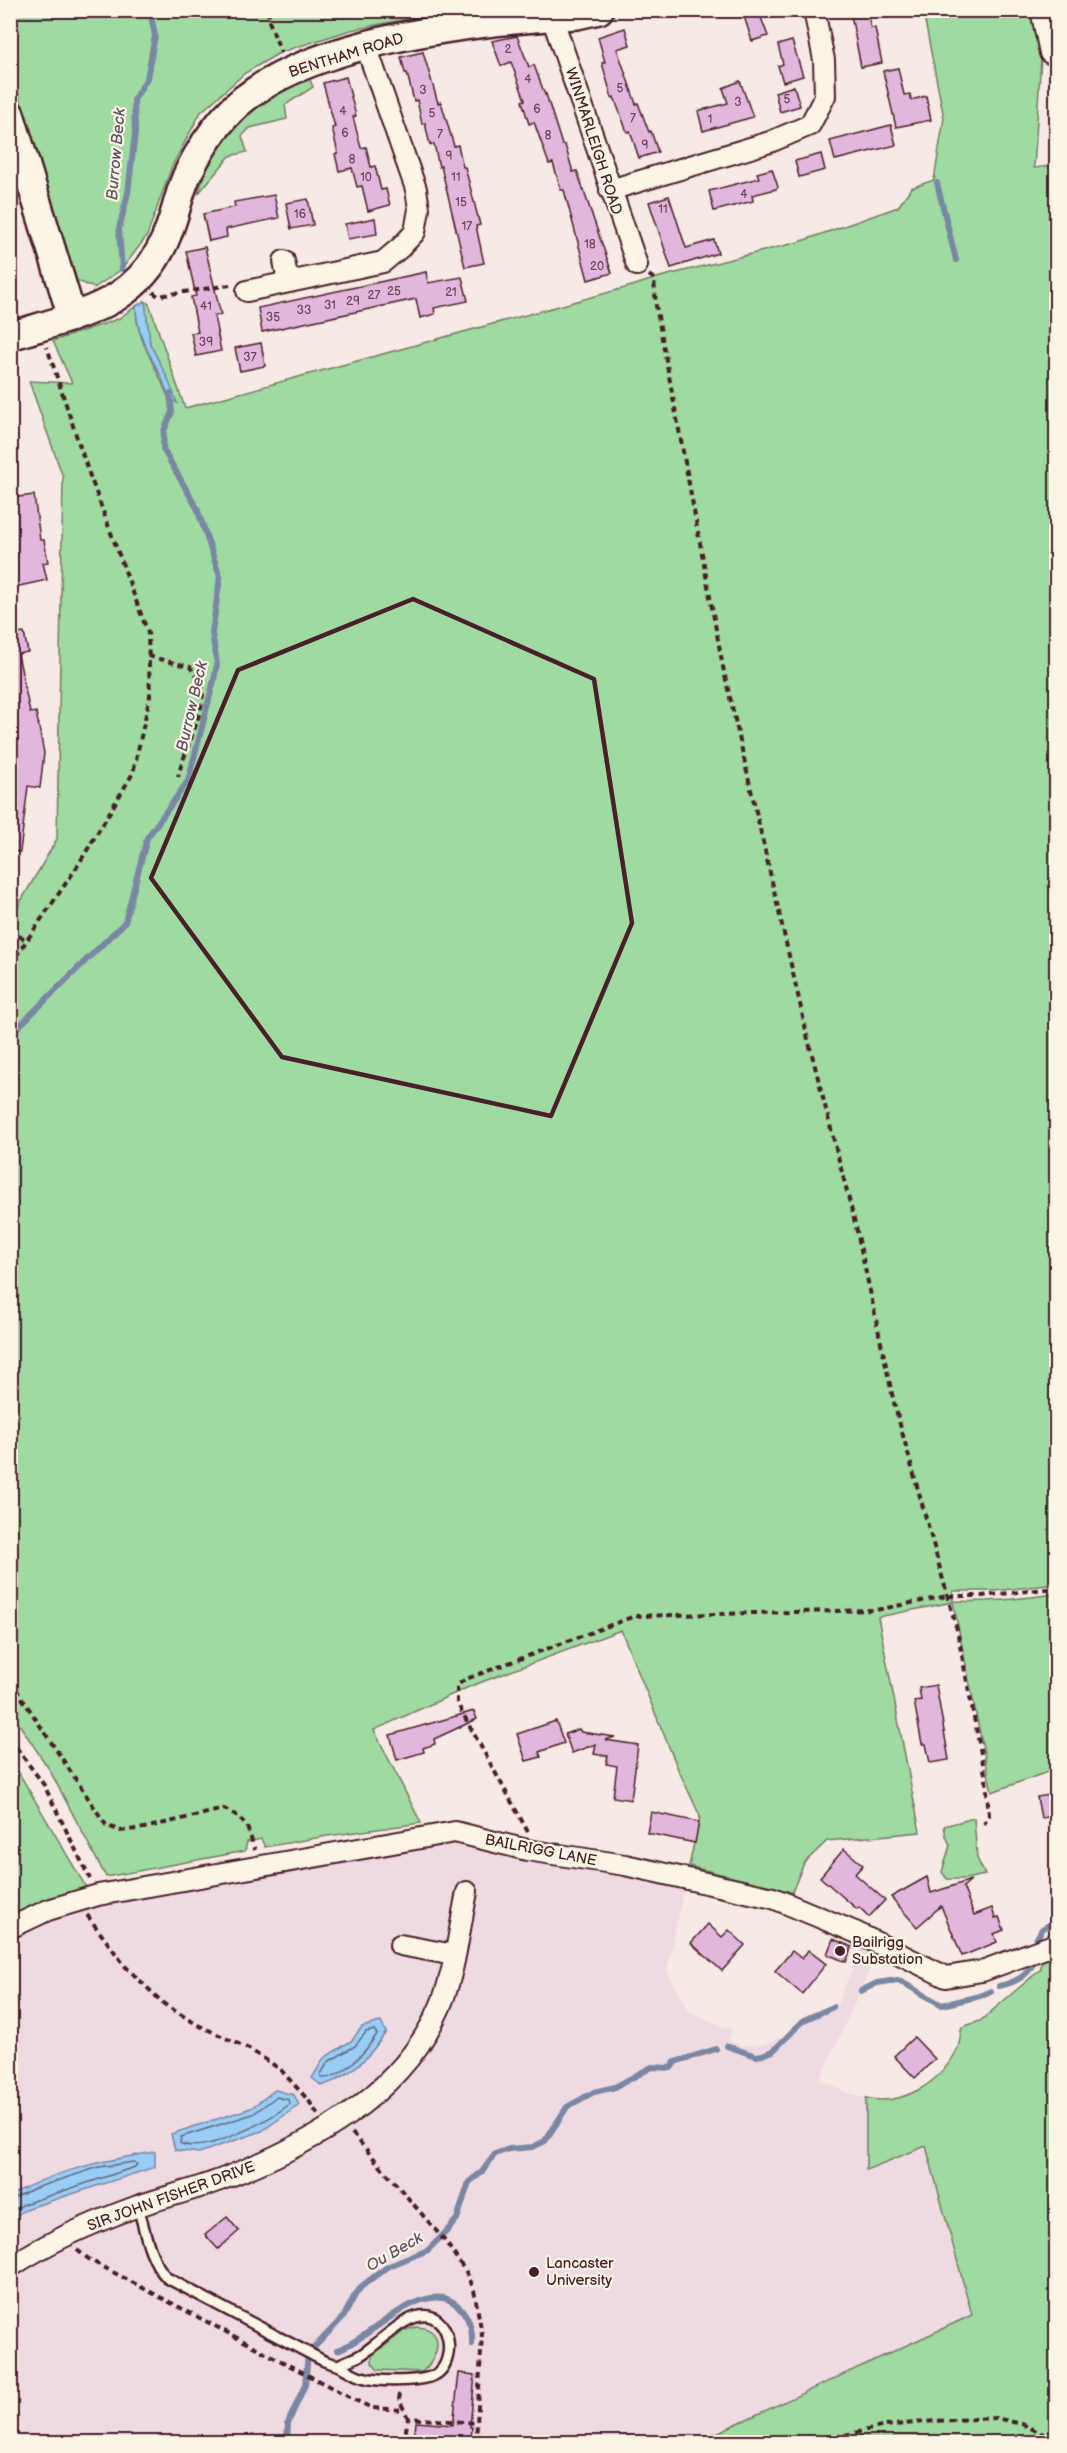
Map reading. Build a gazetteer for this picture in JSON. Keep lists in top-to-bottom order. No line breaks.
{"streets":{"street":["BENTHAM ROAD","WINMARLEIGH ROAD","BAILRIGG LANE","SIR JOHN FISHER DRIVE"]},"crossings":[["BENTHAM ROAD","WINMARLEIGH ROAD"]],"water":["Burrow Beck","Ou Beck"],"places":["Bailrigg Substation","Lancaster University"],"house_numbers":["2","4","5","3","5","3","6","4","5","7","1","6","7","8","9","9","8","10","11","4","15","11","16","17","18","20","25","21","27","29","31","41","33","35","39","37"]}
